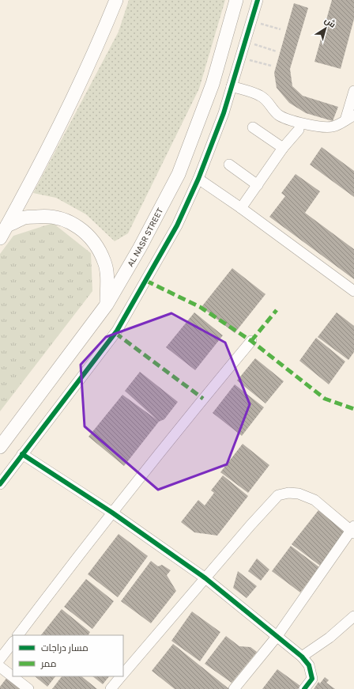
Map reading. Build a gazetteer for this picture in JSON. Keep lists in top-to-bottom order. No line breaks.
{"streets":{"main road":["AL NASR STREET"]},"legend":["مسار دراجات","ممر"],"north":"top right"}
